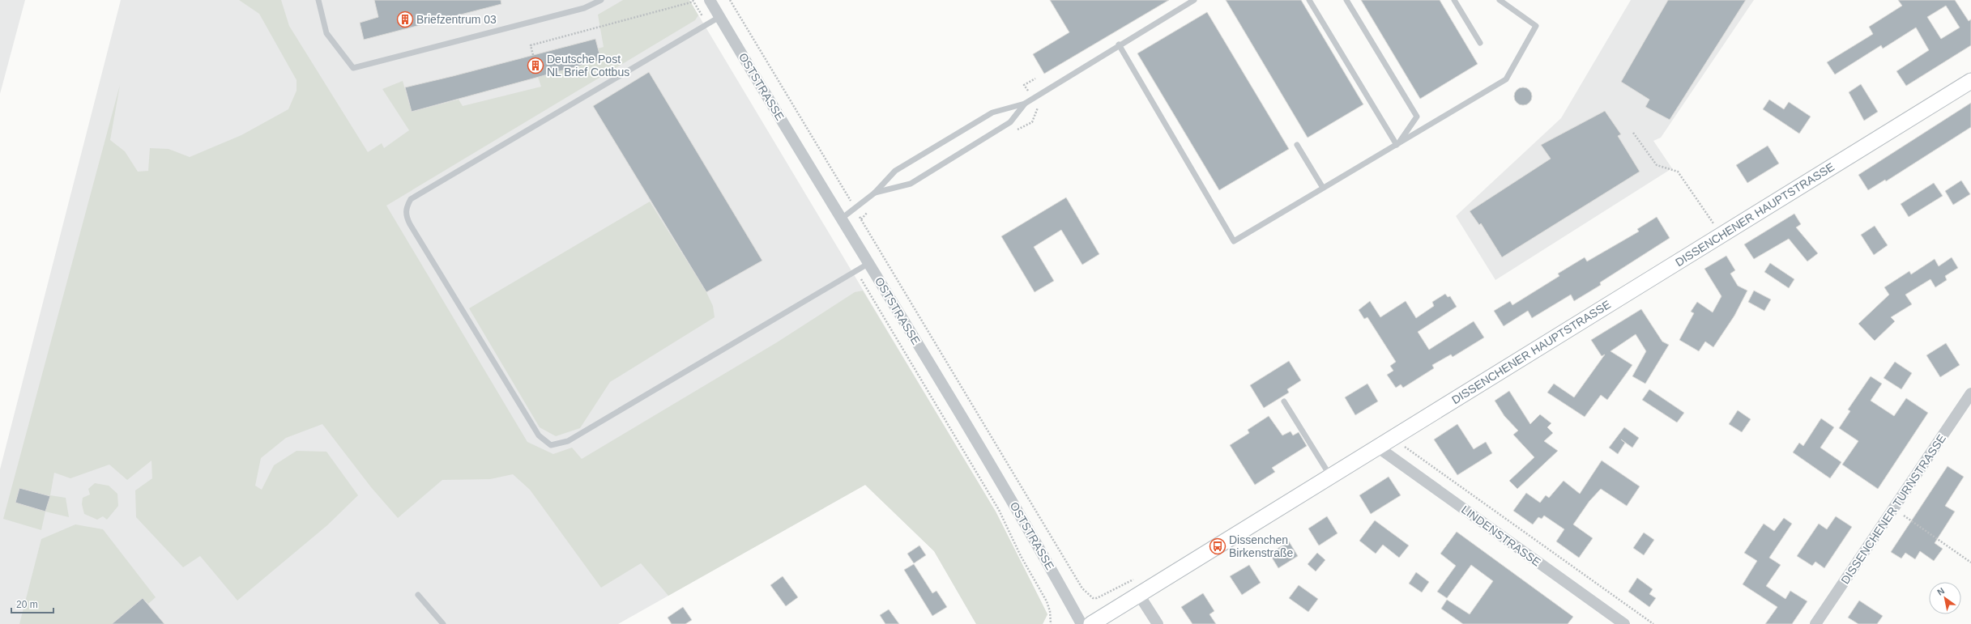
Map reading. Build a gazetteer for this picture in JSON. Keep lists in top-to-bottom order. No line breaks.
{"streets":{"main road":["DISSENCHENER HAUPTSTRASSE"],"street":["OSTSTRASSE","DISSENCHENER TURNSTRASSE","LINDENSTRASSE"]},"crossings":[["DISSENCHENER HAUPTSTRASSE","LINDENSTRASSE"]],"places":{"building":["Briefzentrum 03","Deutsche Post NL Brief Cottbus"],"bus stop":["Dissenchen Birkenstraße"]},"scale_bar":"20 m","north":"top left"}
